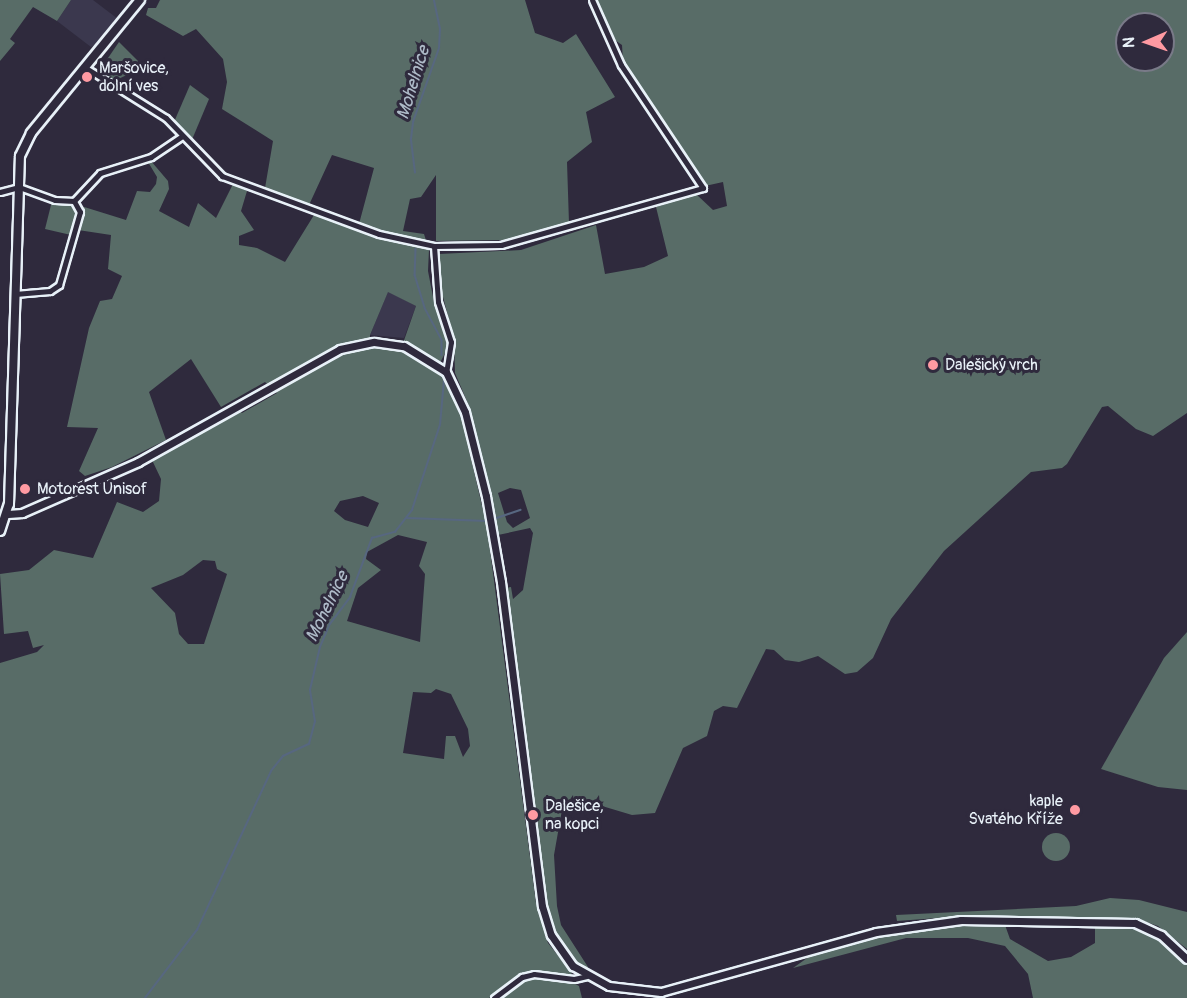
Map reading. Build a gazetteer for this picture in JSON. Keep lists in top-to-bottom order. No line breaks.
{"water":["Mohelnice"],"places":["Maršovice, dolní ves","Dalešický vrch","Motorest Unisof","kaple Svatého Kříže","Dalešice, na kopci"],"north":"left"}
